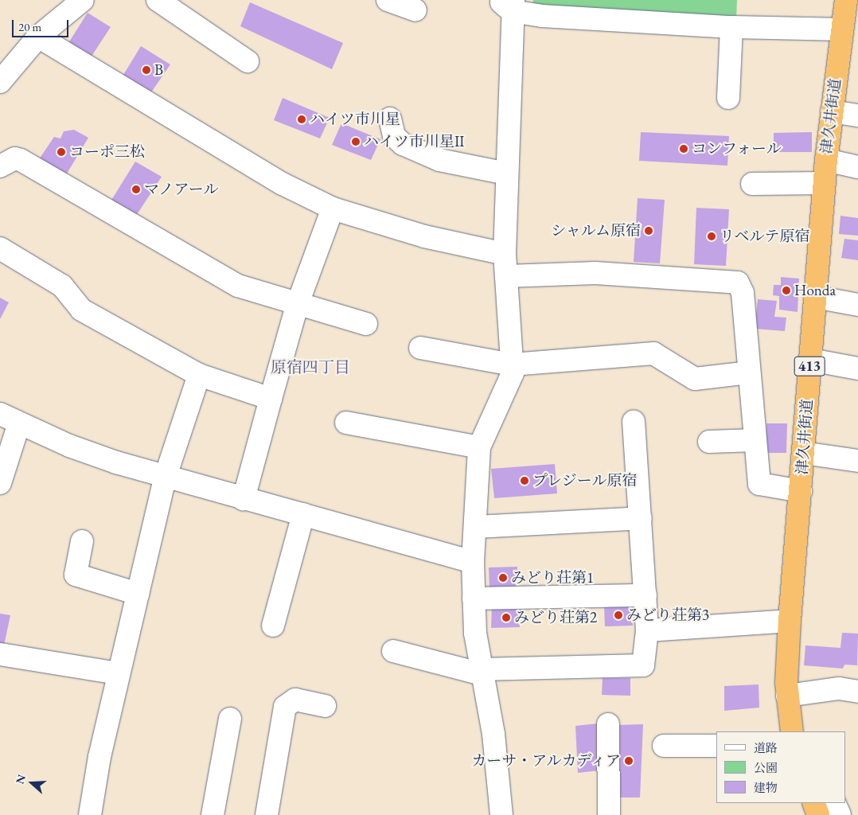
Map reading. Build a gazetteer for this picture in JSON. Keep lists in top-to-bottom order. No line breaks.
{"streets":{"highway":["津久井街道","413"]},"districts":["原宿四丁目"],"places":["B","ハイツ市川星","ハイツ市川星Ⅱ","コンフォール","コーポ三松","マノアール","シャルム原宿","リベルテ原宿","Honda","プレジール原宿","みどり荘第1","みどり荘第3","みどり荘第2","カーサ・アルカディア"],"legend":["道路","公園","建物"],"scale_bar":"20 m","north":"left"}
